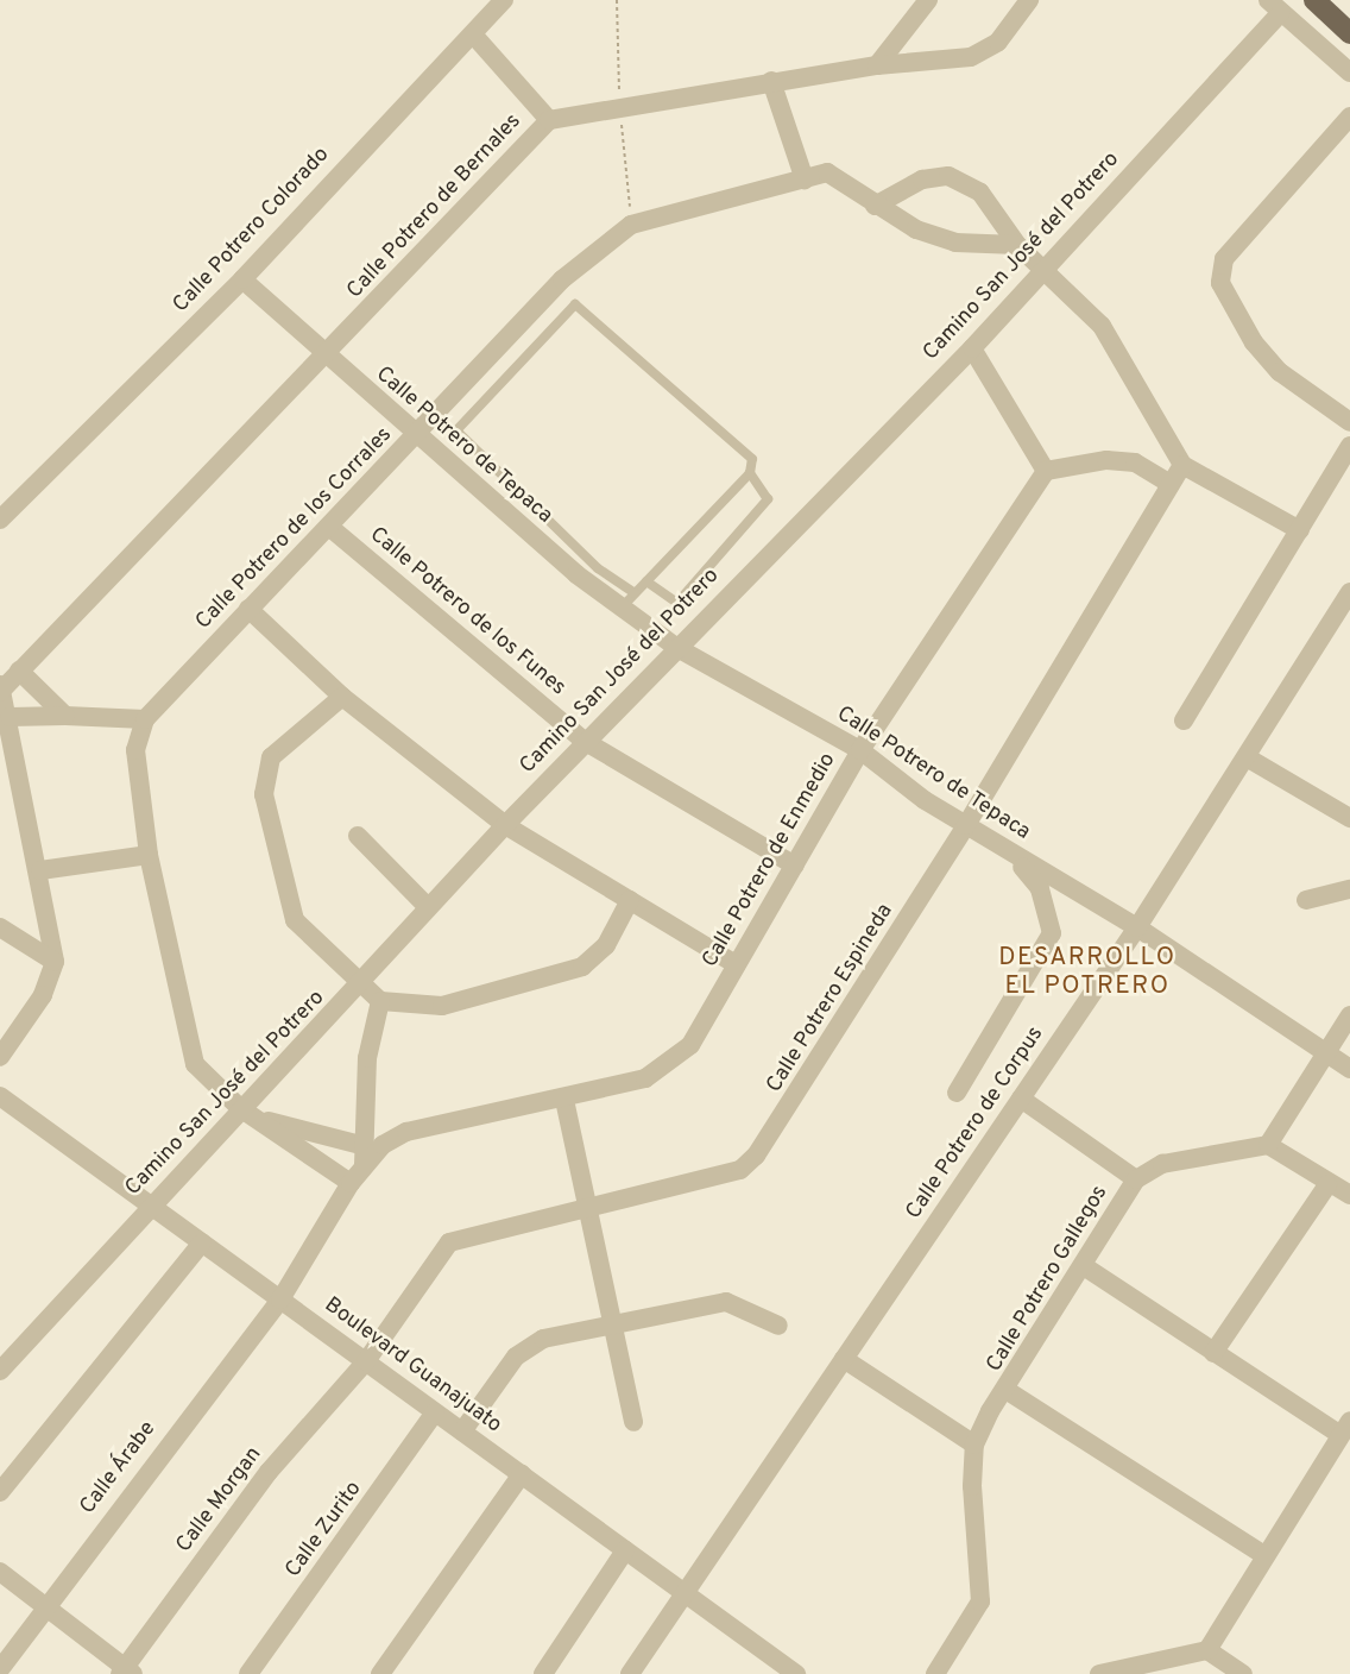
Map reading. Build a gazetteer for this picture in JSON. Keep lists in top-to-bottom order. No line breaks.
{"streets":{"street":["Calle Potrero de Bernales","Calle Potrero Colorado","Camino San José del Potrero","Calle Potrero de Tepaca","Calle Potrero de los Corrales","Calle Potrero de los Funes","Calle Potrero de Enmedio","Calle Potrero Espineda","Calle Potrero de Corpus","Calle Potrero Gallegos","Boulevard Guanajuato","Calle Árabe","Calle Morgan","Calle Zurito"]},"crossings":[["Calle Potrero de Bernales","Calle Potrero de Tepaca"],["Calle Potrero Colorado","Calle Potrero de Tepaca"],["Camino San José del Potrero","Calle Potrero de Tepaca"],["Camino San José del Potrero","Calle Potrero de los Corrales"],["Camino San José del Potrero","Calle Potrero de los Funes"],["Camino San José del Potrero","Boulevard Guanajuato"],["Calle Potrero de Tepaca","Calle Potrero de los Corrales"],["Calle Potrero de Tepaca","Calle Potrero de Enmedio"],["Calle Potrero de Tepaca","Calle Potrero Espineda"],["Calle Potrero de Tepaca","Calle Potrero de Corpus"],["Calle Potrero de los Corrales","Calle Potrero de los Funes"],["Calle Potrero de los Funes","Calle Potrero de Enmedio"],["Calle Potrero de Enmedio","Boulevard Guanajuato"],["Calle Potrero de Enmedio","Calle Árabe"],["Calle Potrero Espineda","Boulevard Guanajuato"],["Calle Potrero Espineda","Calle Morgan"],["Calle Potrero de Corpus","Boulevard Guanajuato"],["Boulevard Guanajuato","Calle Árabe"],["Boulevard Guanajuato","Calle Morgan"],["Boulevard Guanajuato","Calle Zurito"]],"districts":["DESARROLLO EL POTRERO"]}
